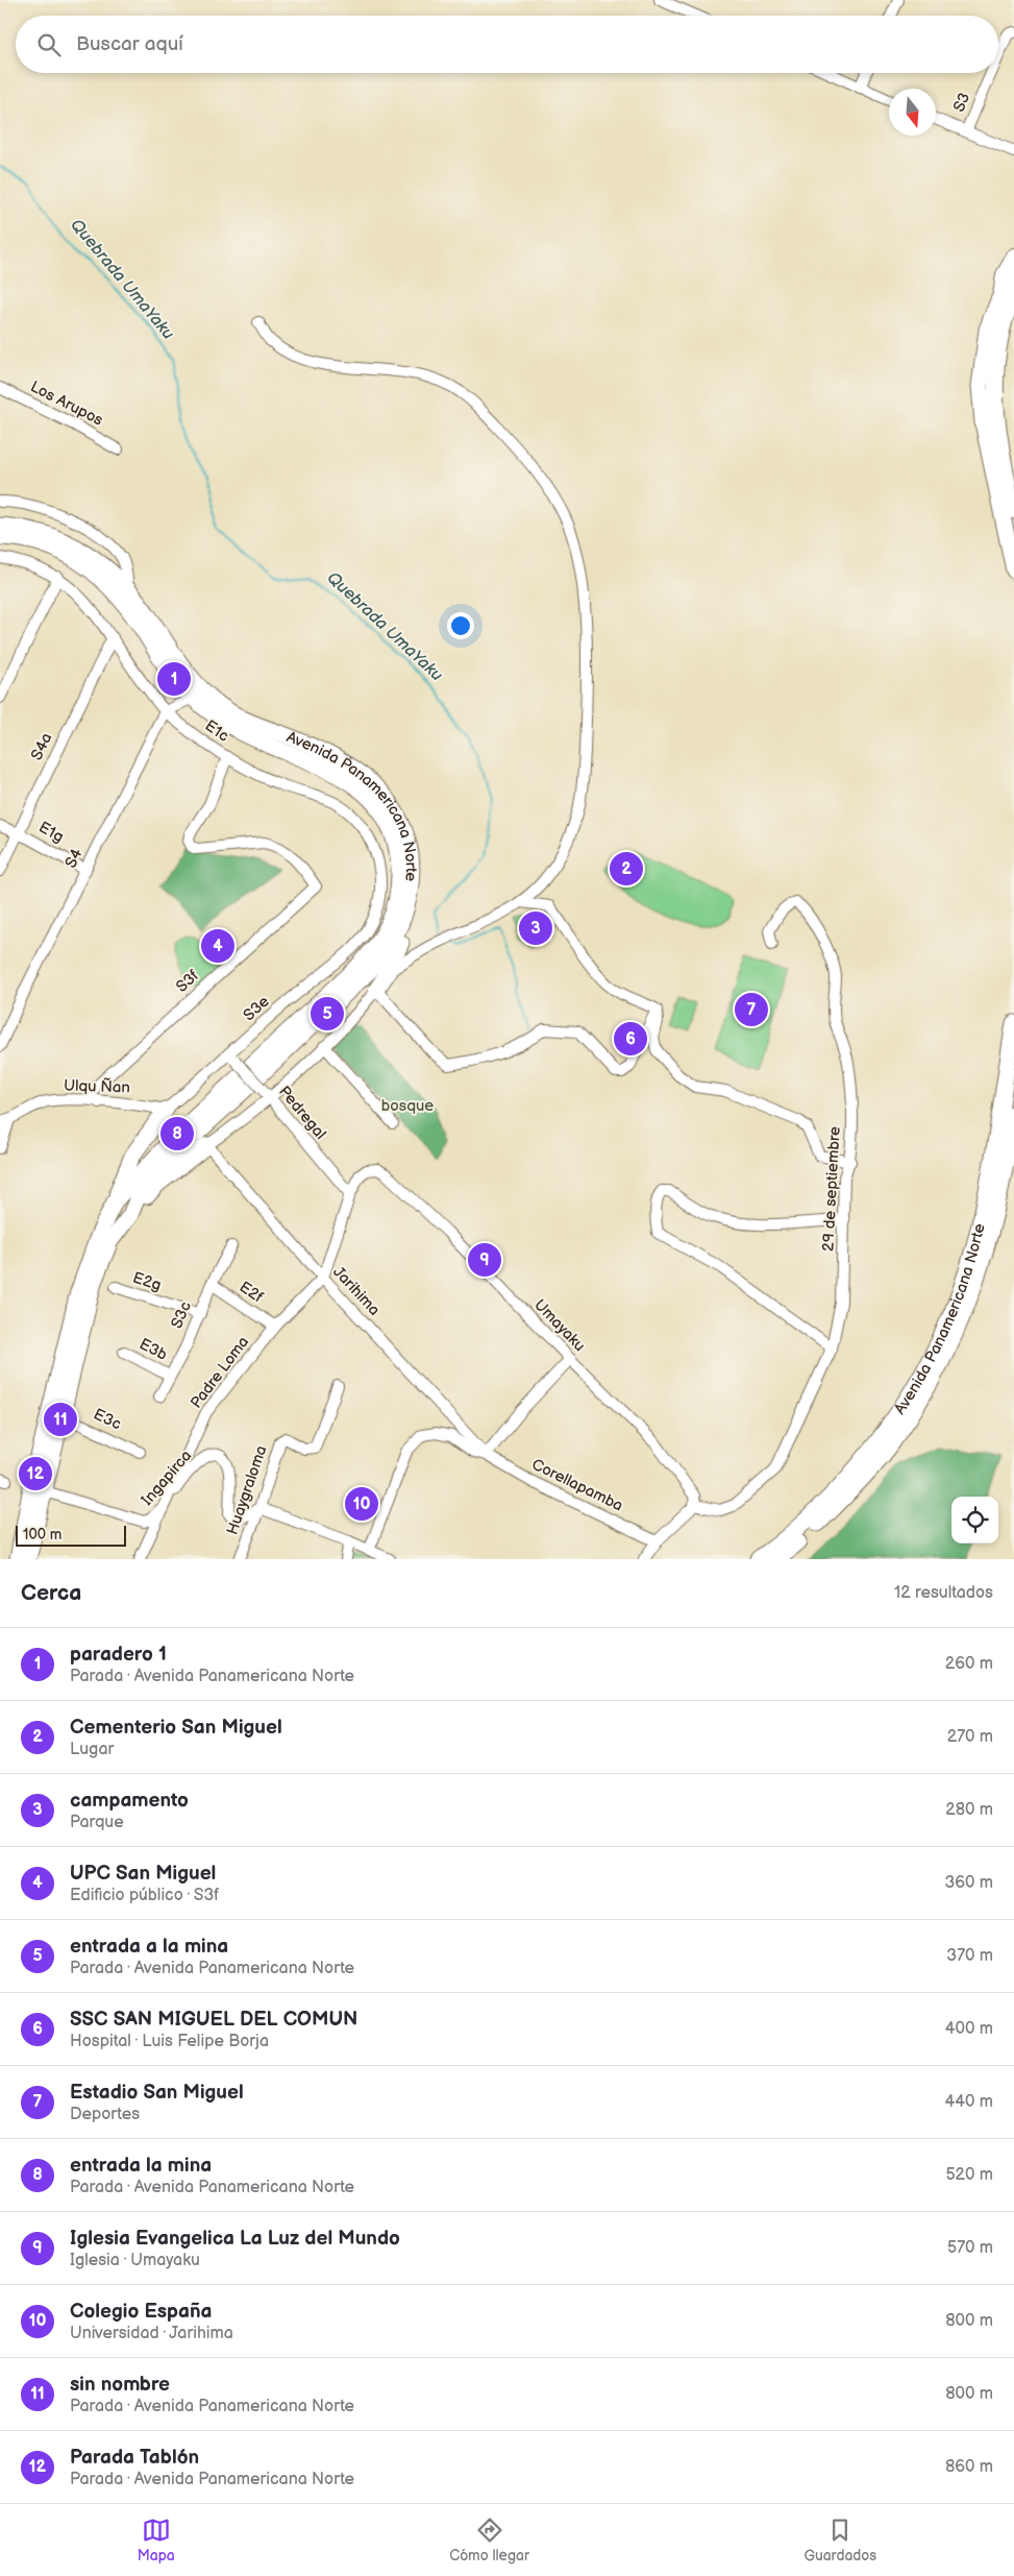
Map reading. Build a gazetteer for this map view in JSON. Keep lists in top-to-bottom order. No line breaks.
{"streets":{"highway":["Avenida Panamericana Norte"],"street":["S3","Los Arupos","E1c","S4a","E1g","S4","S3f","S3e","Ulqu Ñan","Pedregal","29 de septiembre","E2g","Jarihima","E2f","S3c","Umayaku","E3b","Padre Loma","E3c","Ingapirca","Corellapamba","Huaygraloma"]},"crossings":[["E1c","S4a"],["E1c","S4"],["E1c","S3f"],["E1c","S3e"],["S4a","E1g"],["Avenida Panamericana Norte","E3c"],["Avenida Panamericana Norte","Ingapirca"],["E1g","S4"],["S3f","Ulqu Ñan"],["S3e","Ulqu Ñan"],["S3e","Pedregal"],["Pedregal","Umayaku"],["29 de septiembre","Umayaku"],["E2g","S3c"],["Jarihima","Padre Loma"],["Jarihima","Corellapamba"],["E2f","S3c"],["E2f","Padre Loma"],["S3c","E3b"],["Padre Loma","Ingapirca"],["Ingapirca","Huaygraloma"]],"water":["Quebrada UmaYaku"],"parks":["bosque"],"scale_bar":"100 m","north":"bottom","page":{"search":"Buscar aquí","pins":["1","2","3","4","7","5","6","8","9","11","12","10"],"scale":"100 m","heading":["Cerca","12 resultados"],"list":[{"mark":"1","name":"paradero 1","note":"Parada · Avenida Panamericana Norte","value":"260 m"},{"mark":"2","name":"Cementerio San Miguel","note":"Lugar","value":"270 m"},{"mark":"3","name":"campamento","note":"Parque","value":"280 m"},{"mark":"4","name":"UPC San Miguel","note":"Edificio público · S3f","value":"360 m"},{"mark":"5","name":"entrada a la mina","note":"Parada · Avenida Panamericana Norte","value":"370 m"},{"mark":"6","name":"SSC SAN MIGUEL DEL COMUN","note":"Hospital · Luis Felipe Borja","value":"400 m"},{"mark":"7","name":"Estadio San Miguel","note":"Deportes","value":"440 m"},{"mark":"8","name":"entrada la mina","note":"Parada · Avenida Panamericana Norte","value":"520 m"},{"mark":"9","name":"Iglesia Evangelica La Luz del Mundo","note":"Iglesia · Umayaku","value":"570 m"},{"mark":"10","name":"Colegio España","note":"Universidad · Jarihima","value":"800 m"},{"mark":"11","name":"sin nombre","note":"Parada · Avenida Panamericana Norte","value":"800 m"},{"mark":"12","name":"Parada Tablón","note":"Parada · Avenida Panamericana Norte","value":"860 m"}],"nav":["Mapa","Cómo llegar","Guardados"]}}
